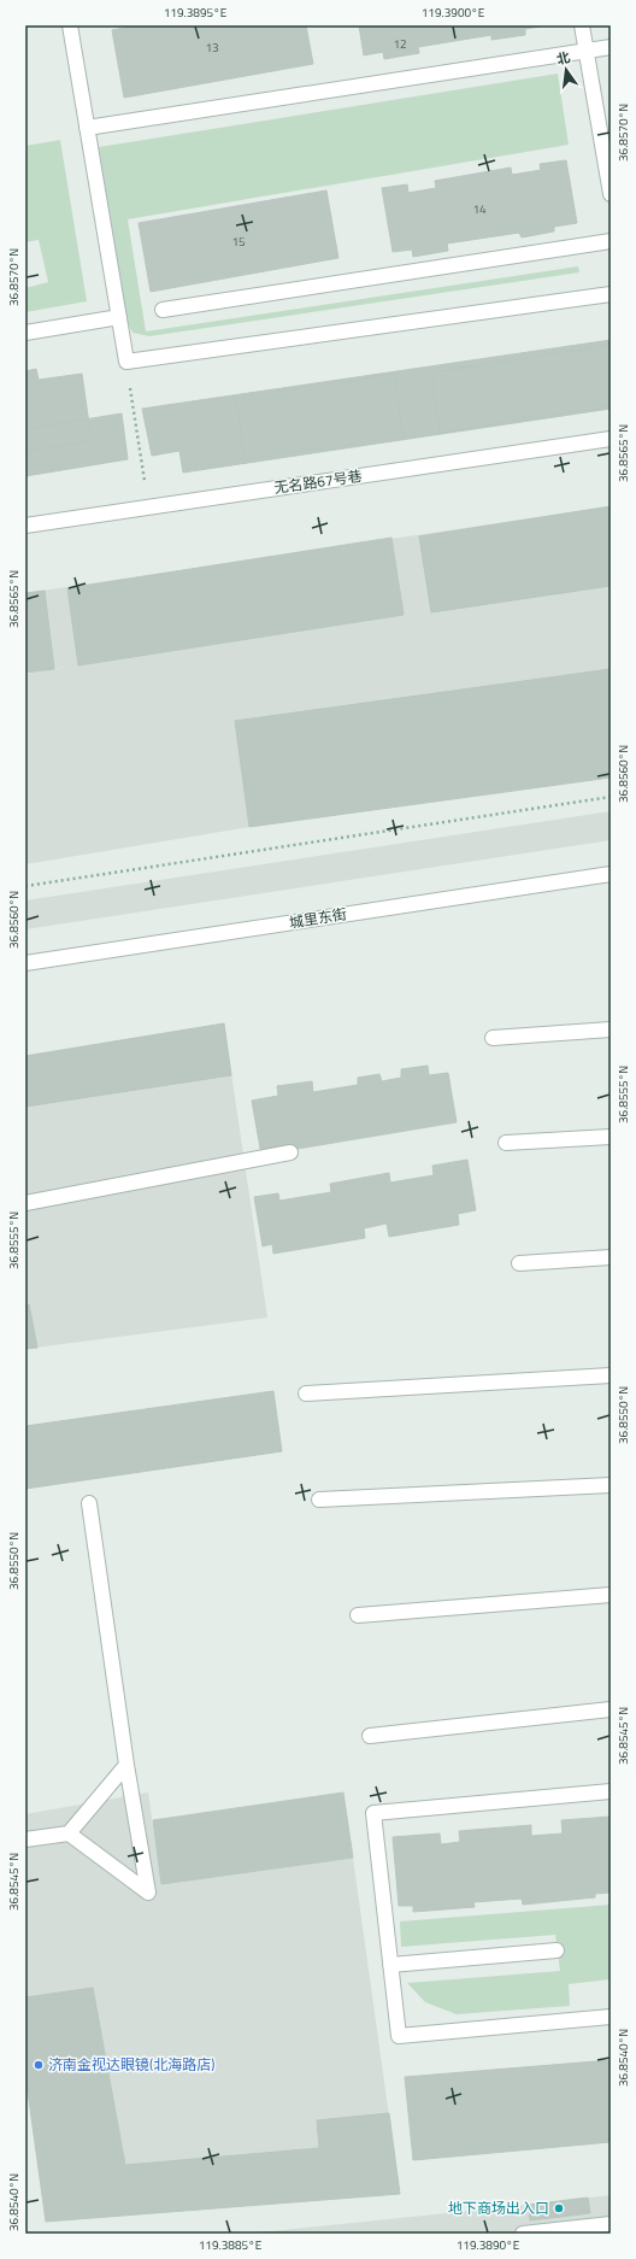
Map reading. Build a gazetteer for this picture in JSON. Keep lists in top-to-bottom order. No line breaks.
{"streets":{"street":["无名路67号巷","城里东街"]},"places":["济南金视达眼镜(北海路店)","地下商场出入口"],"house_numbers":["12","13","14","15"],"north":"top","coordinates":["119.3895°E","119.3900°E","36.8570°N","36.8565°N","36.8560°N","36.8555°N","36.8550°N","36.8545°N","36.8540°N","119.3885°E","119.3890°E"]}
